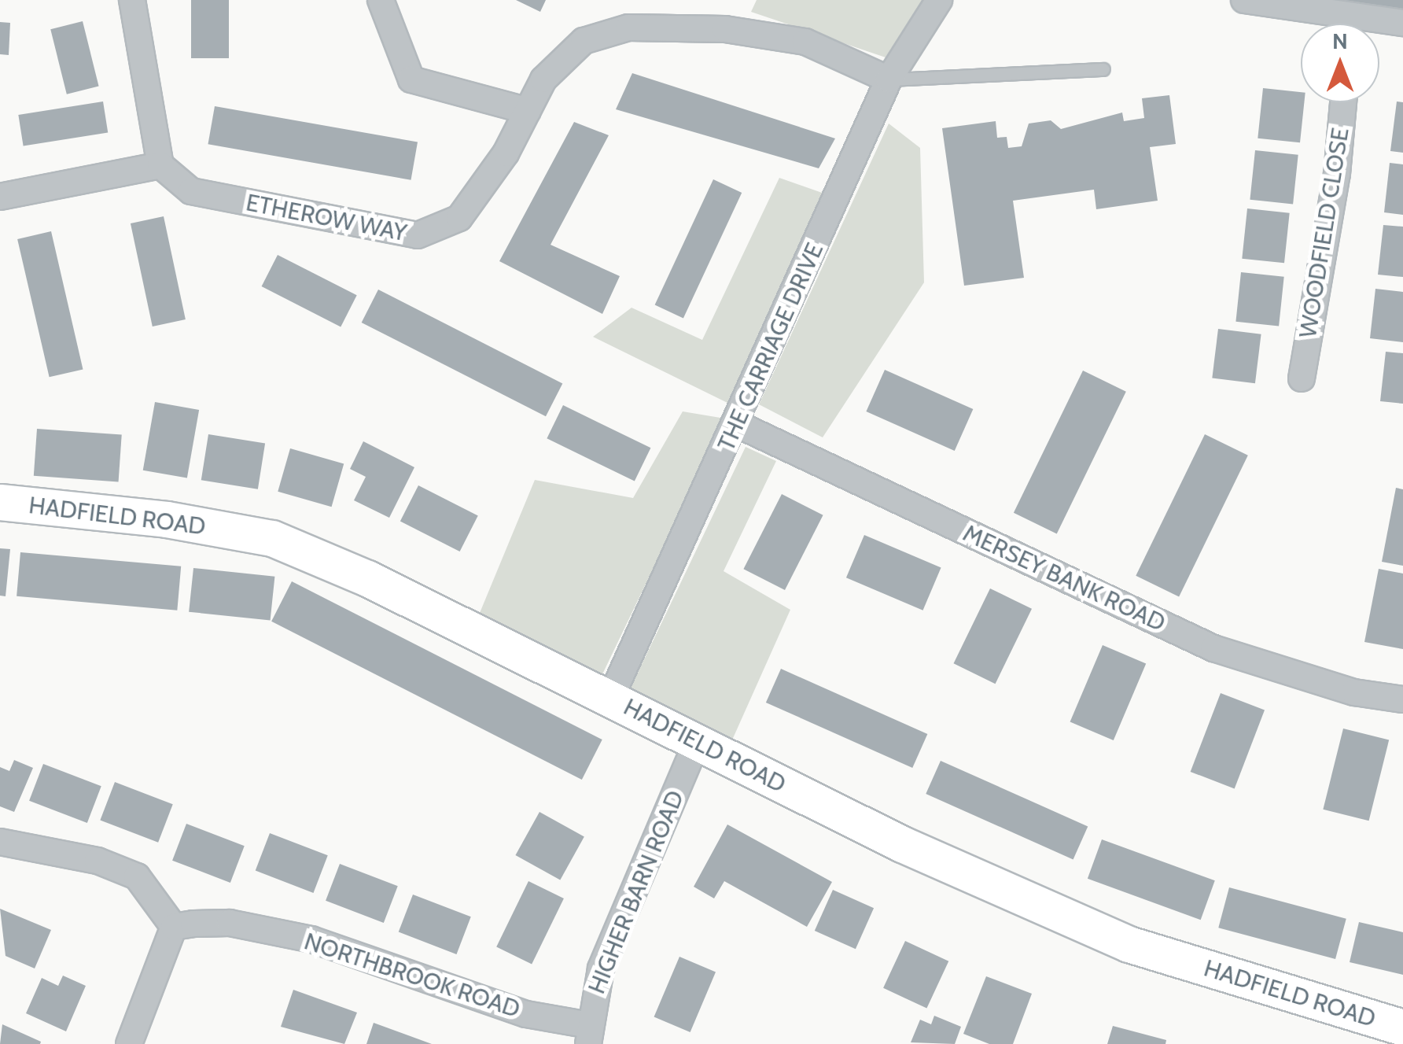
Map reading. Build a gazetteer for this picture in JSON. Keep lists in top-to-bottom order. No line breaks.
{"streets":{"street":["ETHEROW WAY","WOODFIELD CLOSE","THE CARRIAGE DRIVE","HADFIELD ROAD","MERSEY BANK ROAD","HIGHER BARN ROAD","NORTHBROOK ROAD"]},"crossings":[["ETHEROW WAY","THE CARRIAGE DRIVE"],["THE CARRIAGE DRIVE","HADFIELD ROAD"],["THE CARRIAGE DRIVE","MERSEY BANK ROAD"],["HADFIELD ROAD","HIGHER BARN ROAD"],["HIGHER BARN ROAD","NORTHBROOK ROAD"]],"north":"top"}
